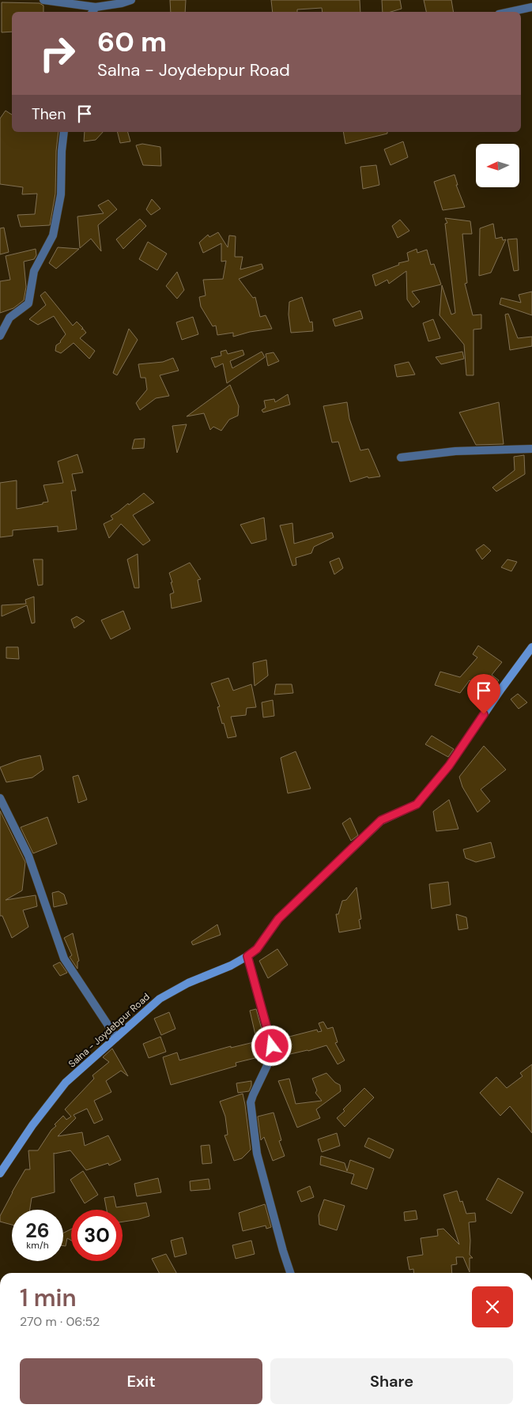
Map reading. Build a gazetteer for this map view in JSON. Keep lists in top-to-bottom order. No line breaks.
{"streets":{"main road":["Salna - Joydebpur Road"]},"north":"left","page":{"turn":["60 m","Salna - Joydebpur Road"],"then":"Then","speed":"26 km/h","limit":"30","heading":["1 min","270 m · 06:52"],"buttons":["Exit","Share"]}}
